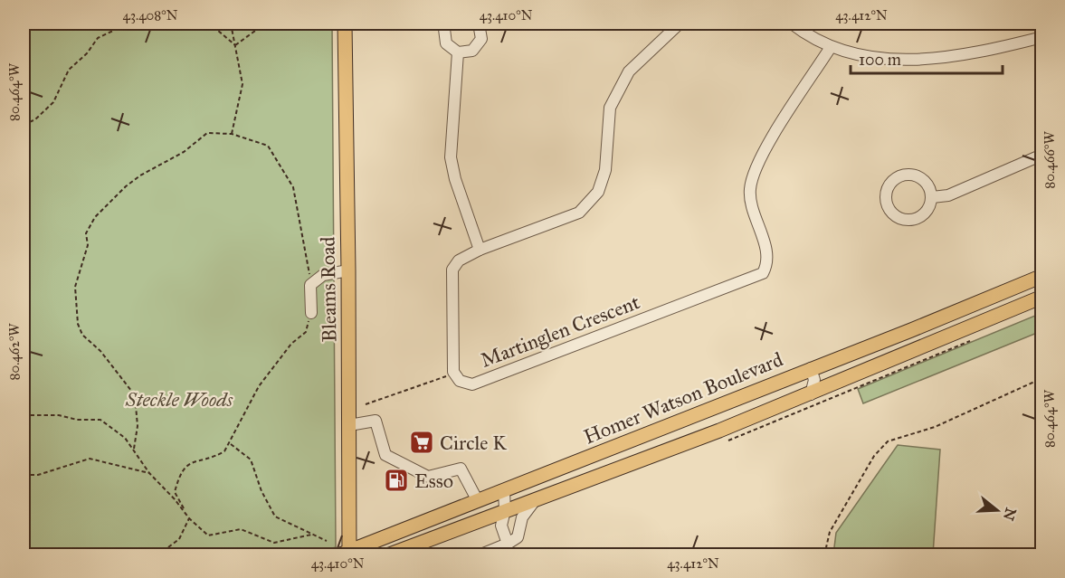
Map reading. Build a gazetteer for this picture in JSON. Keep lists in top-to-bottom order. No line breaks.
{"streets":{"main road":["Bleams Road","Homer Watson Boulevard"],"street":["Martinglen Crescent"]},"crossings":[["Bleams Road","Homer Watson Boulevard"]],"parks":["Steckle Woods"],"places":{"supermarket":["Circle K"],"fuel station":["Esso"]},"scale_bar":"100 m","north":"right","coordinates":["43.408°N","43.410°N","43.412°N","80.464°W","80.466°W","80.462°W"]}
